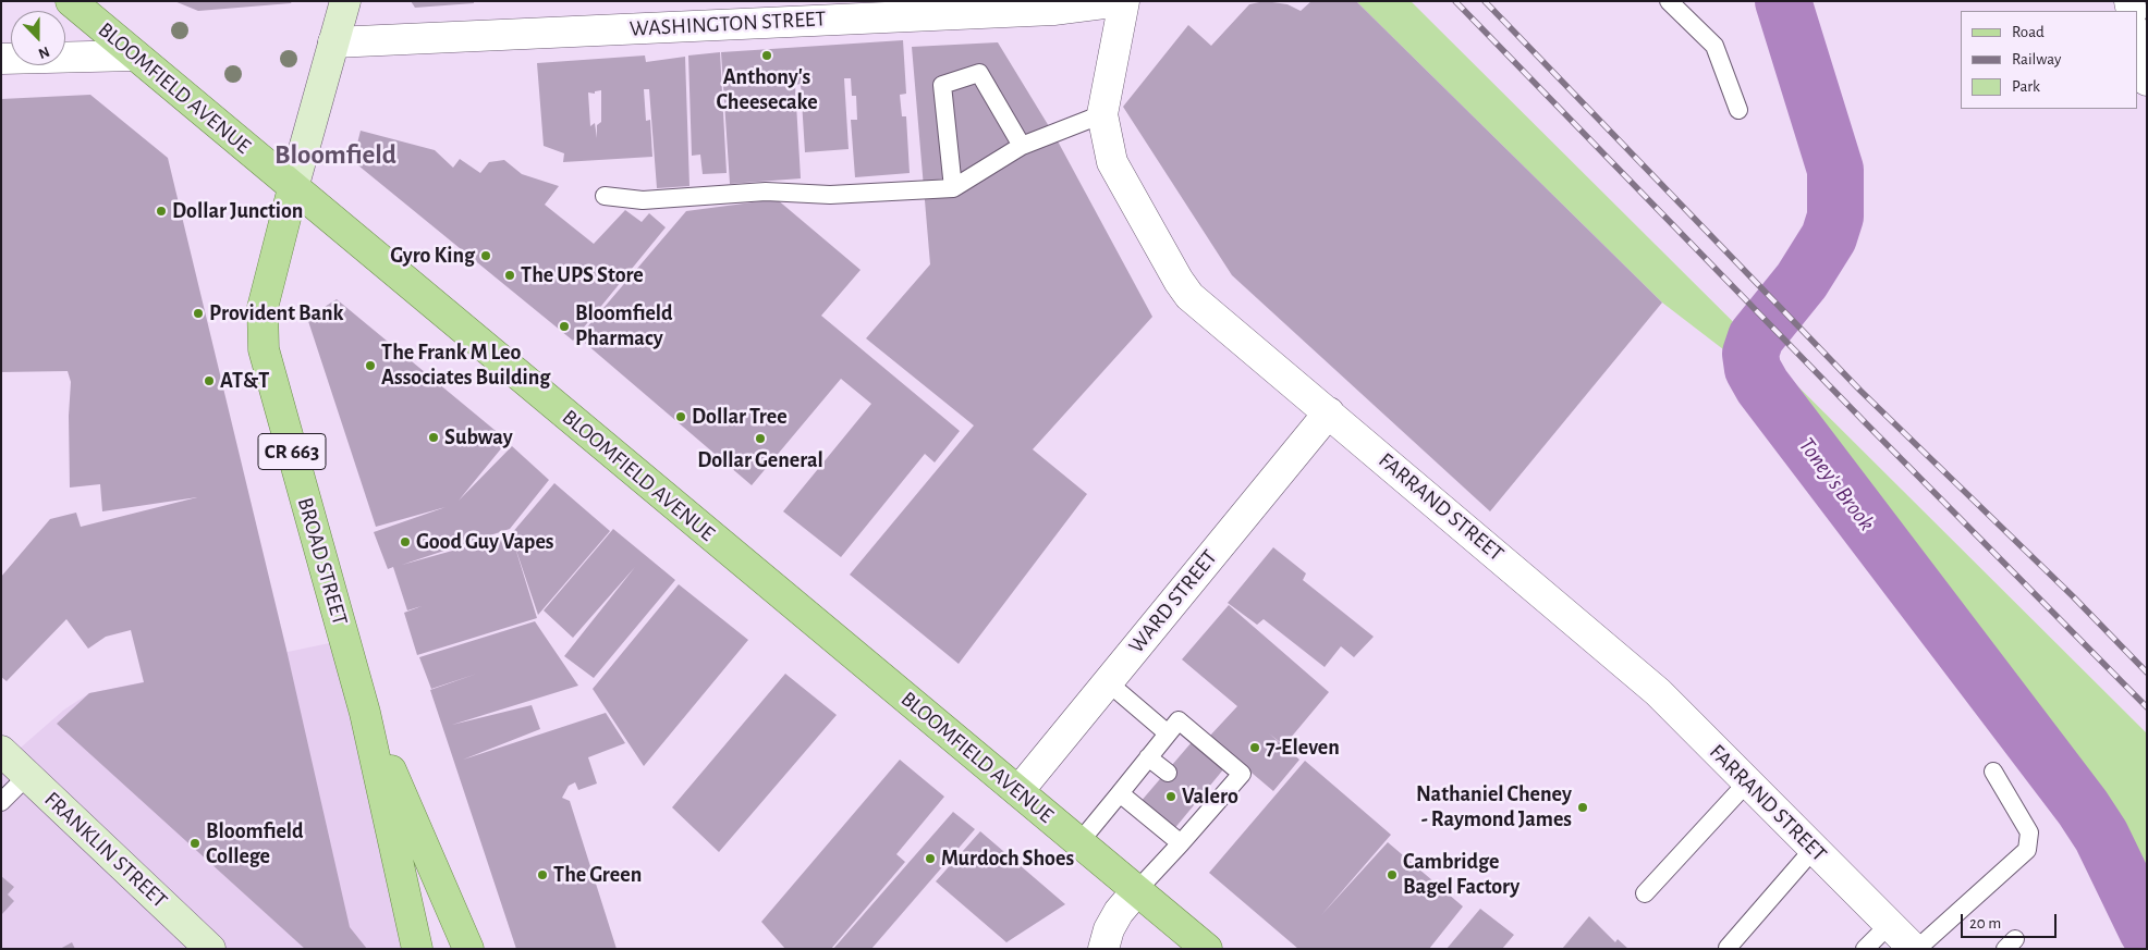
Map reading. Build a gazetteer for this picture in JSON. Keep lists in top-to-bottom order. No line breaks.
{"streets":{"main road":["BLOOMFIELD AVENUE","CR 663","BROAD STREET","FRANKLIN STREET"],"street":["WASHINGTON STREET","FARRAND STREET","WARD STREET"]},"crossings":[["WASHINGTON STREET","FARRAND STREET"],["BLOOMFIELD AVENUE","BROAD STREET"],["BLOOMFIELD AVENUE","WARD STREET"],["FARRAND STREET","WARD STREET"]],"districts":["Bloomfield"],"water":["Toney's Brook"],"places":["Anthony's Cheesecake","Dollar Junction","Gyro King","The UPS Store","Provident Bank","Bloomfield Pharmacy","The Frank M Leo Associates Building","AT&T","Dollar Tree","Subway","Dollar General","Good Guy Vapes","7-Eleven","Valero","Nathaniel Cheney - Raymond James","Bloomfield College","Murdoch Shoes","The Green","Cambridge Bagel Factory"],"legend":["Road","Railway","Park"],"scale_bar":"20 m","north":"bottom"}
